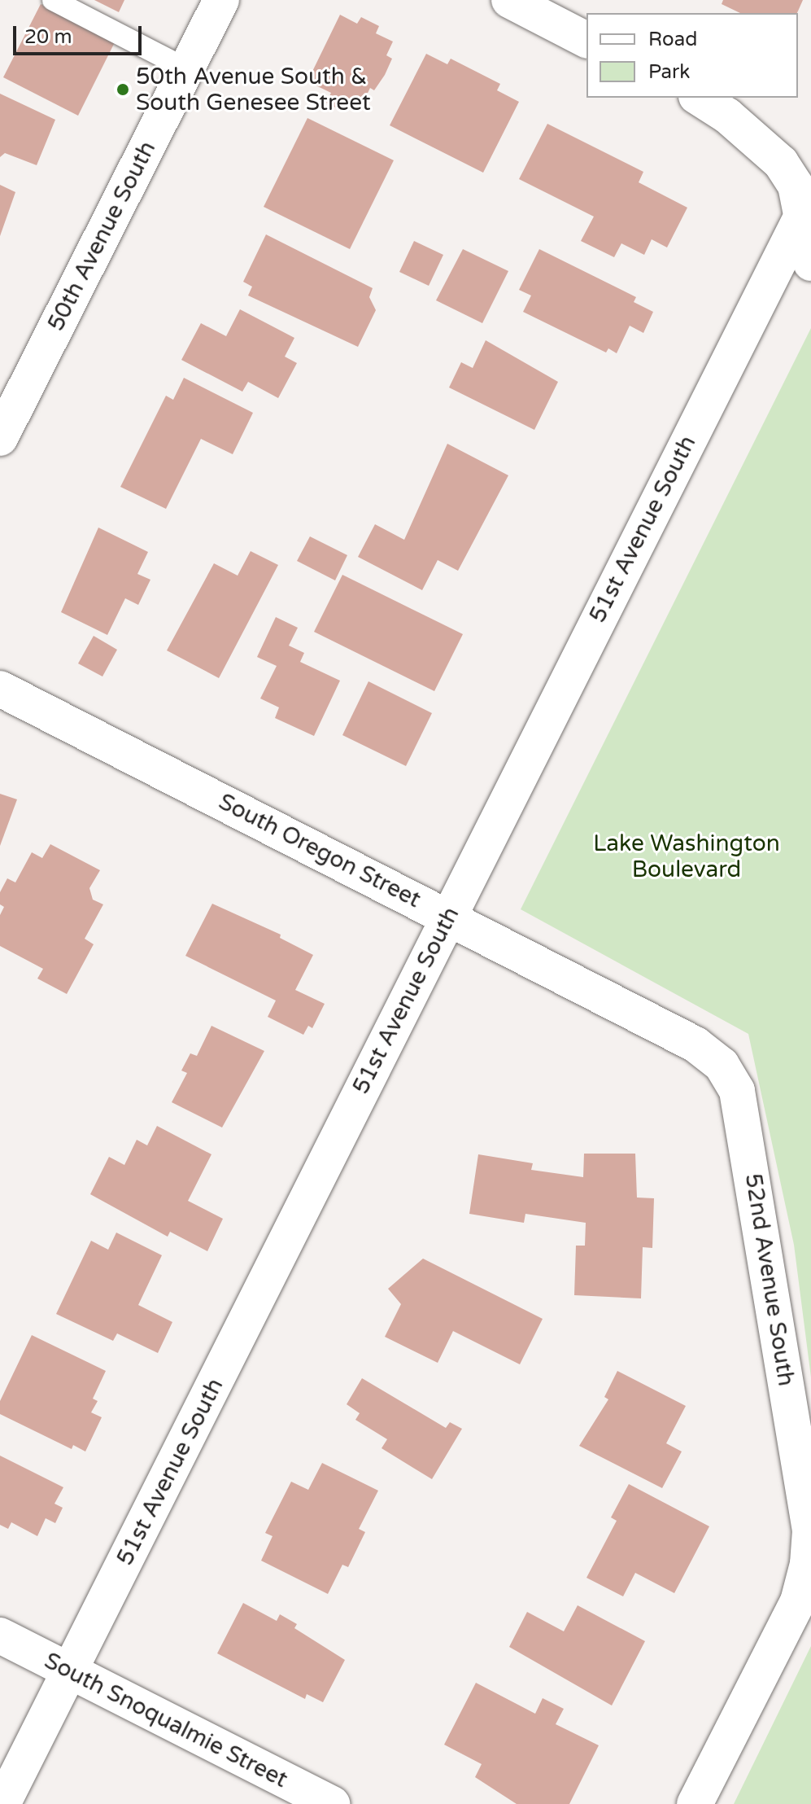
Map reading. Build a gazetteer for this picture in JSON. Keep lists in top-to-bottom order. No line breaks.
{"streets":{"street":["50th Avenue South","51st Avenue South","South Oregon Street","52nd Avenue South","South Snoqualmie Street"]},"crossings":[["51st Avenue South","South Oregon Street"],["51st Avenue South","South Snoqualmie Street"],["South Oregon Street","52nd Avenue South"]],"parks":["Lake Washington Boulevard"],"places":["50th Avenue South & South Genesee Street"],"legend":["Road","Park"],"scale_bar":"20 m"}
